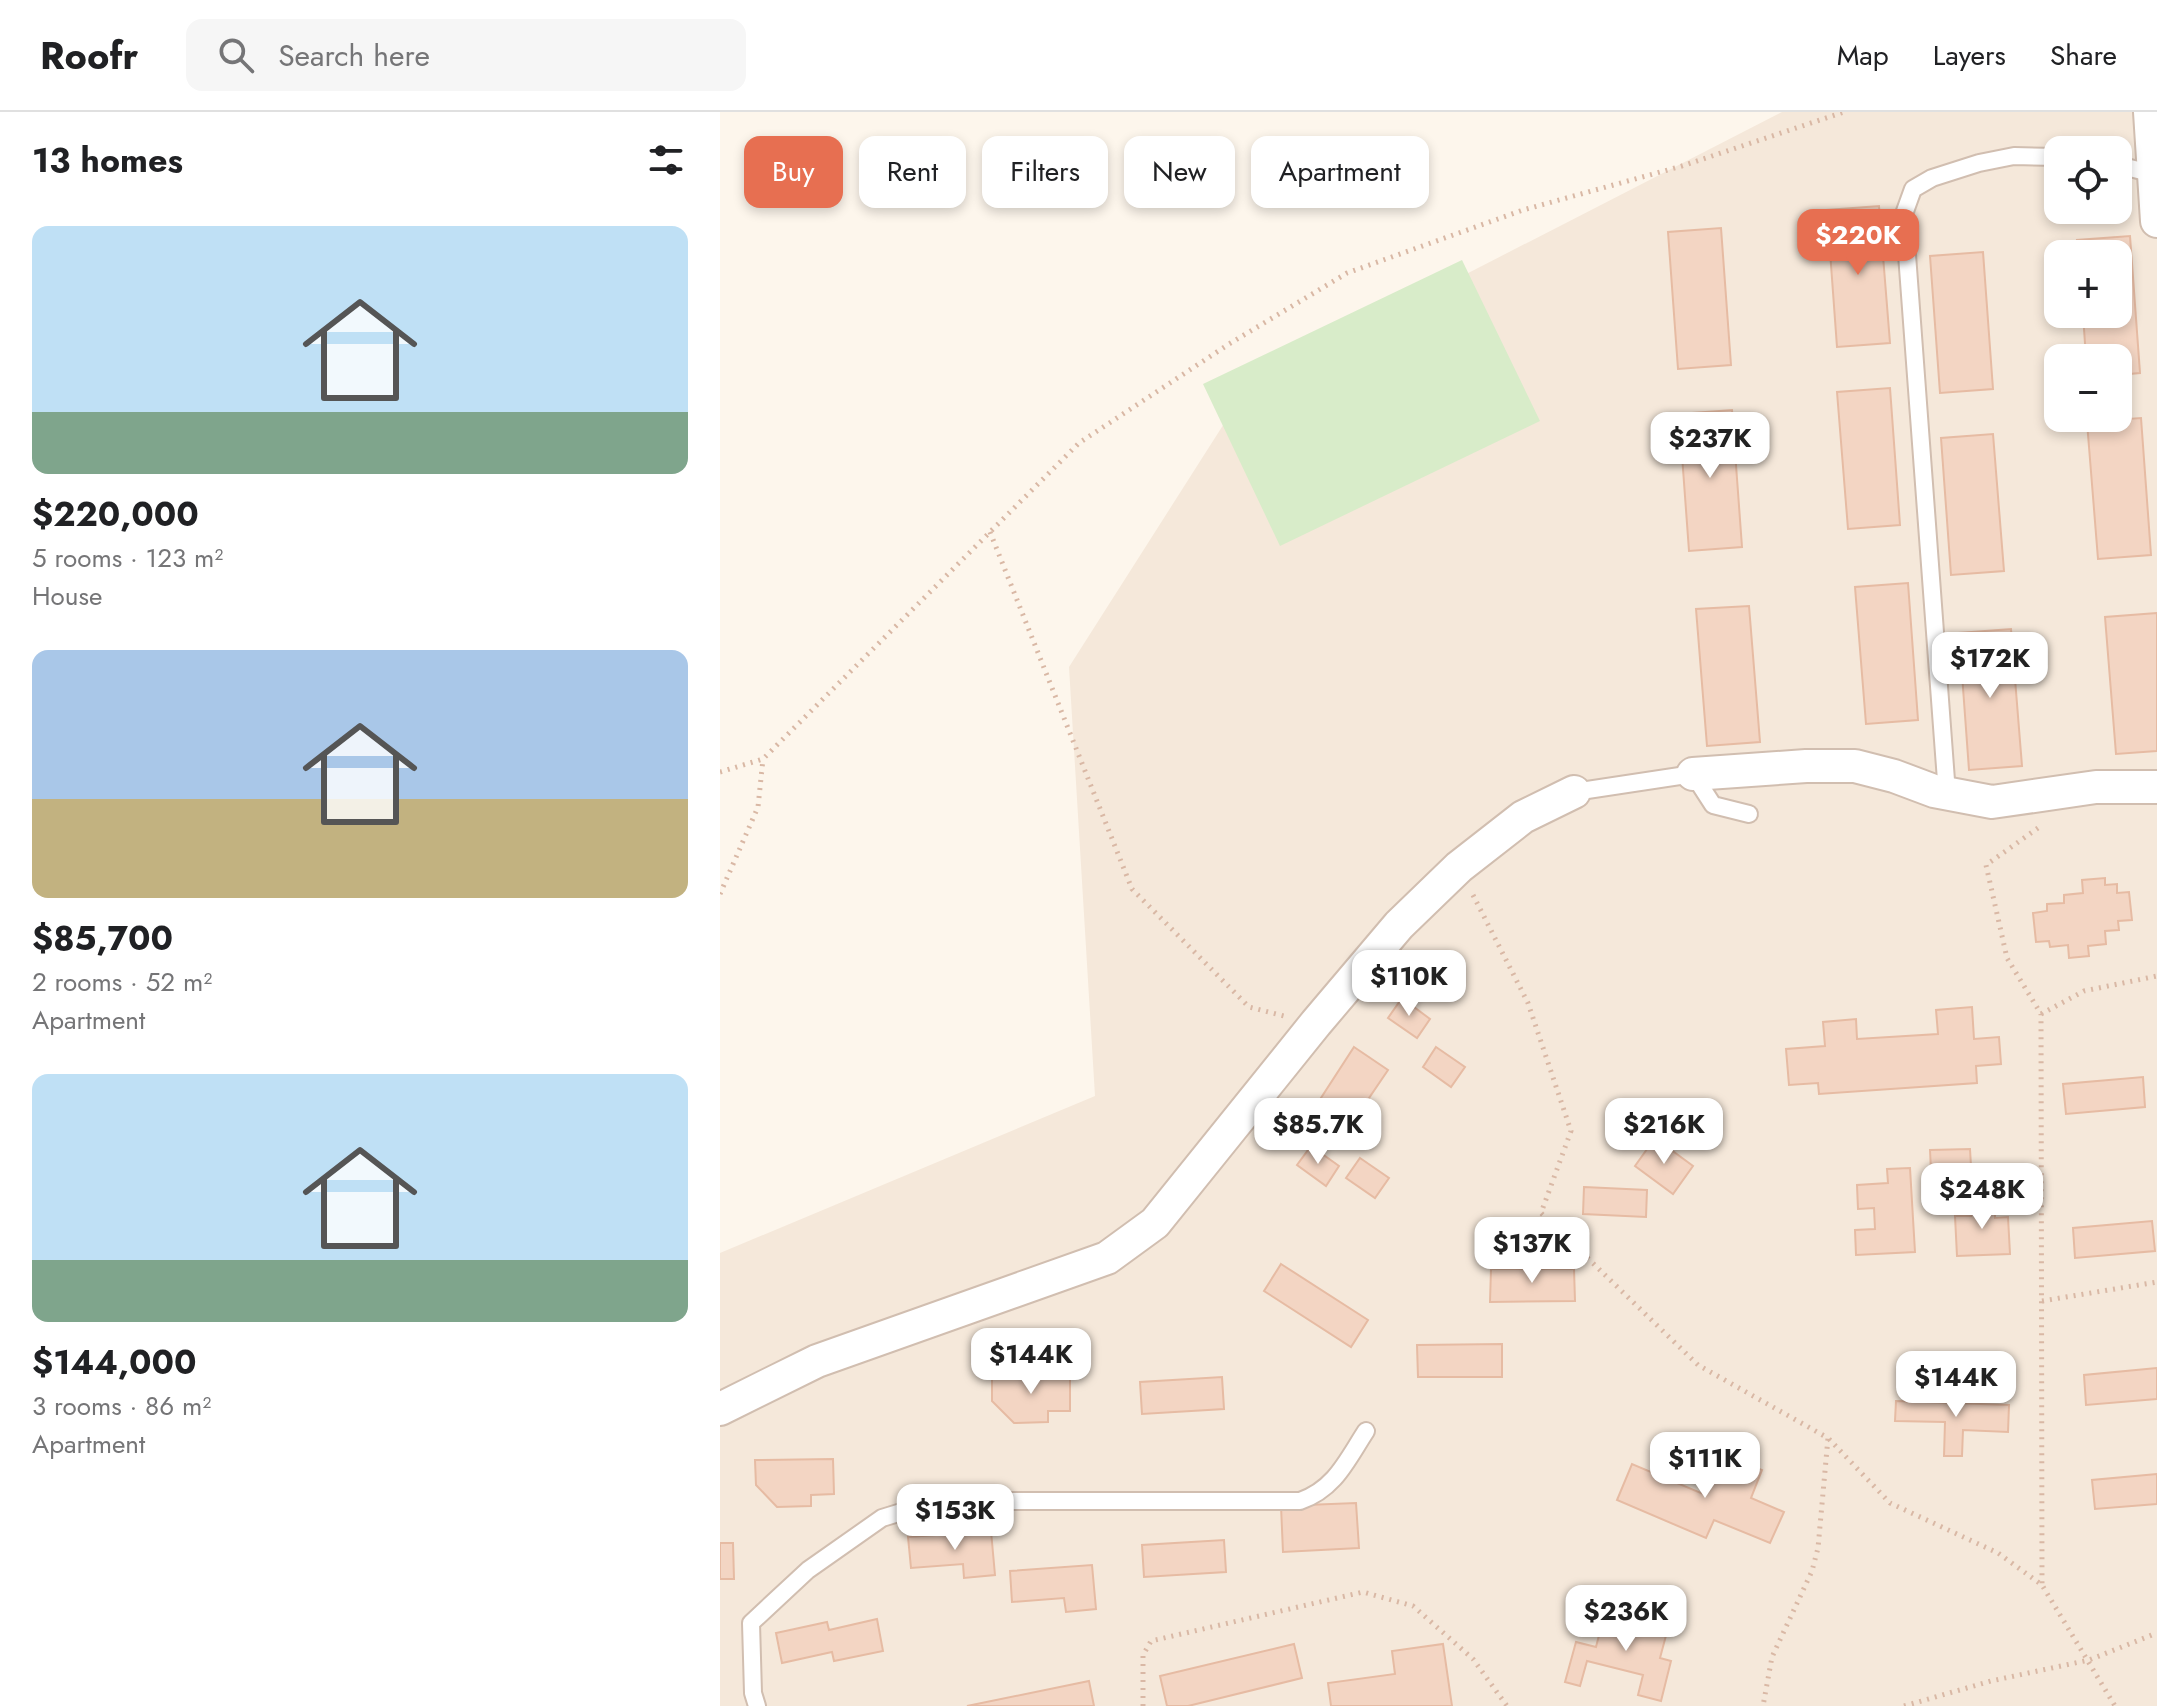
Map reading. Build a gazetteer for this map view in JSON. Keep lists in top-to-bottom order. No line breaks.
{"page":{"header":"Roofr","search":"Search here","nav":["Map","Layers","Share"],"heading":"13 homes","map_buttons":["+","−"],"chip":["Buy","Rent","Filters","New","Apartment"],"list":[{"name":"$220,000","note":"5 rooms · 123 m² · House"},{"name":"$85,700","note":"2 rooms · 52 m² · Apartment"},{"name":"$144,000","note":"3 rooms · 86 m² · Apartment"}],"price":["$220K","$237K","$172K","$110K","$85.7K","$216K","$248K","$137K","$144K","$144K","$111K","$153K","$236K"]}}
